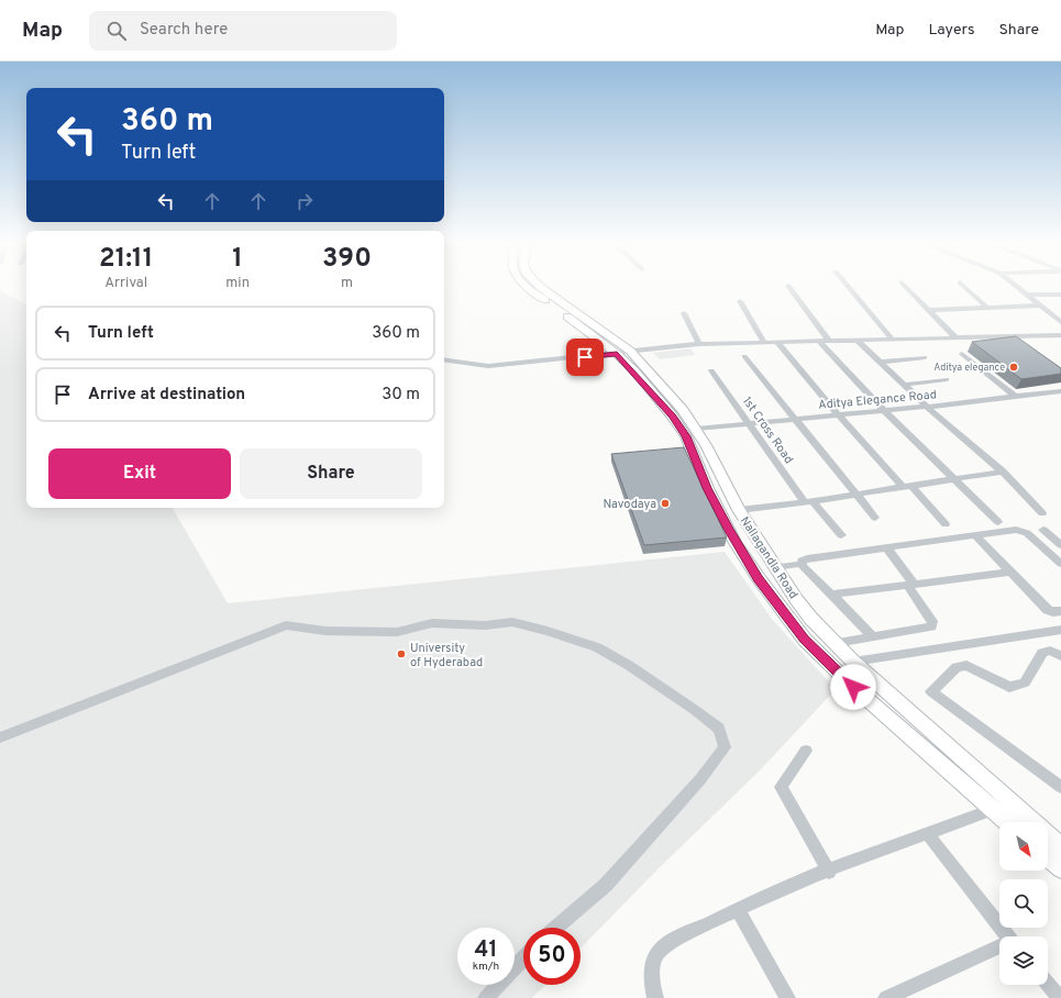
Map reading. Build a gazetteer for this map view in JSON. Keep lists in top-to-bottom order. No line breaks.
{"streets":{"main road":["Nallagandla Road"],"street":["Aditya Elegance Road","1st Cross Road"]},"crossings":[["Aditya Elegance Road","1st Cross Road"],["Aditya Elegance Road","Nallagandla Road"]],"places":["Aditya elegance","Navodaya","University of Hyderabad"],"north":"bottom right","page":{"header":"Map","search":"Search here","nav":["Map","Layers","Share"],"turn":["360 m","Turn left"],"eta":["21:11","Arrival","1","min","390","m"],"list":[{"name":"Turn left","value":"360 m"},{"name":"Arrive at destination","value":"30 m"}],"buttons":["Exit","Share"],"speed":"41 km/h","limit":"50"}}
